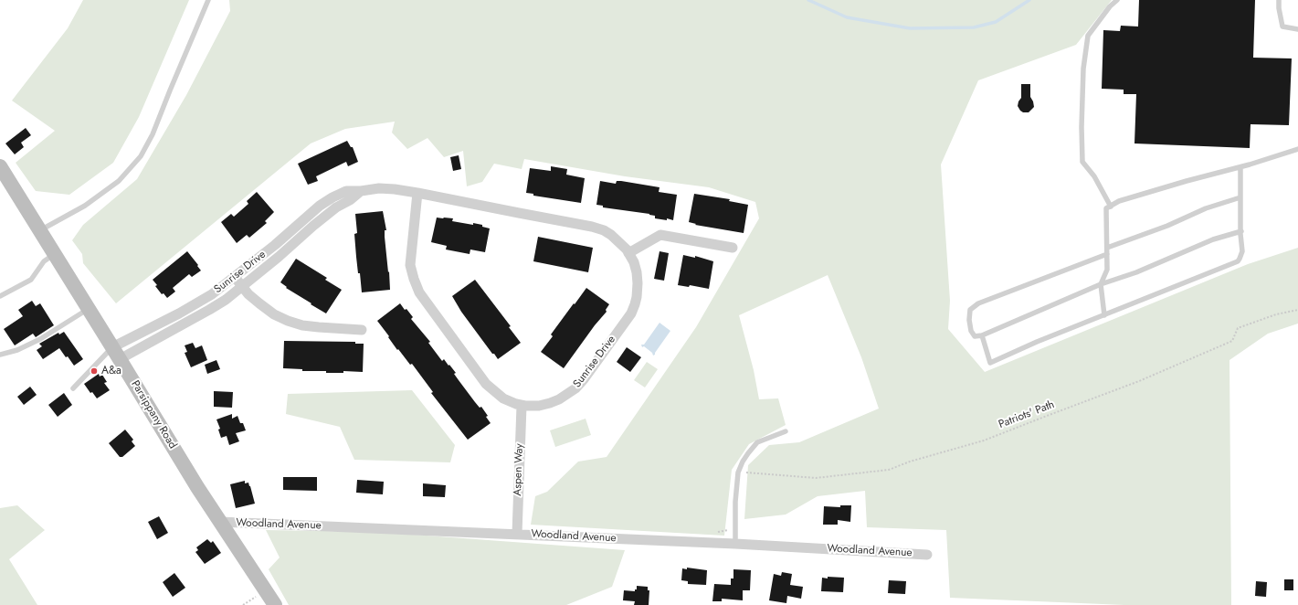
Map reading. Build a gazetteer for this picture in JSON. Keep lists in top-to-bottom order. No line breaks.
{"streets":{"main road":["Parsippany Road"],"street":["Sunrise Drive","Aspen Way","Woodland Avenue"],"path":["Patriots' Path"]},"crossings":[["Sunrise Drive","Parsippany Road"],["Sunrise Drive","Aspen Way"],["Parsippany Road","Woodland Avenue"],["Aspen Way","Woodland Avenue"]],"places":["A&a"]}
